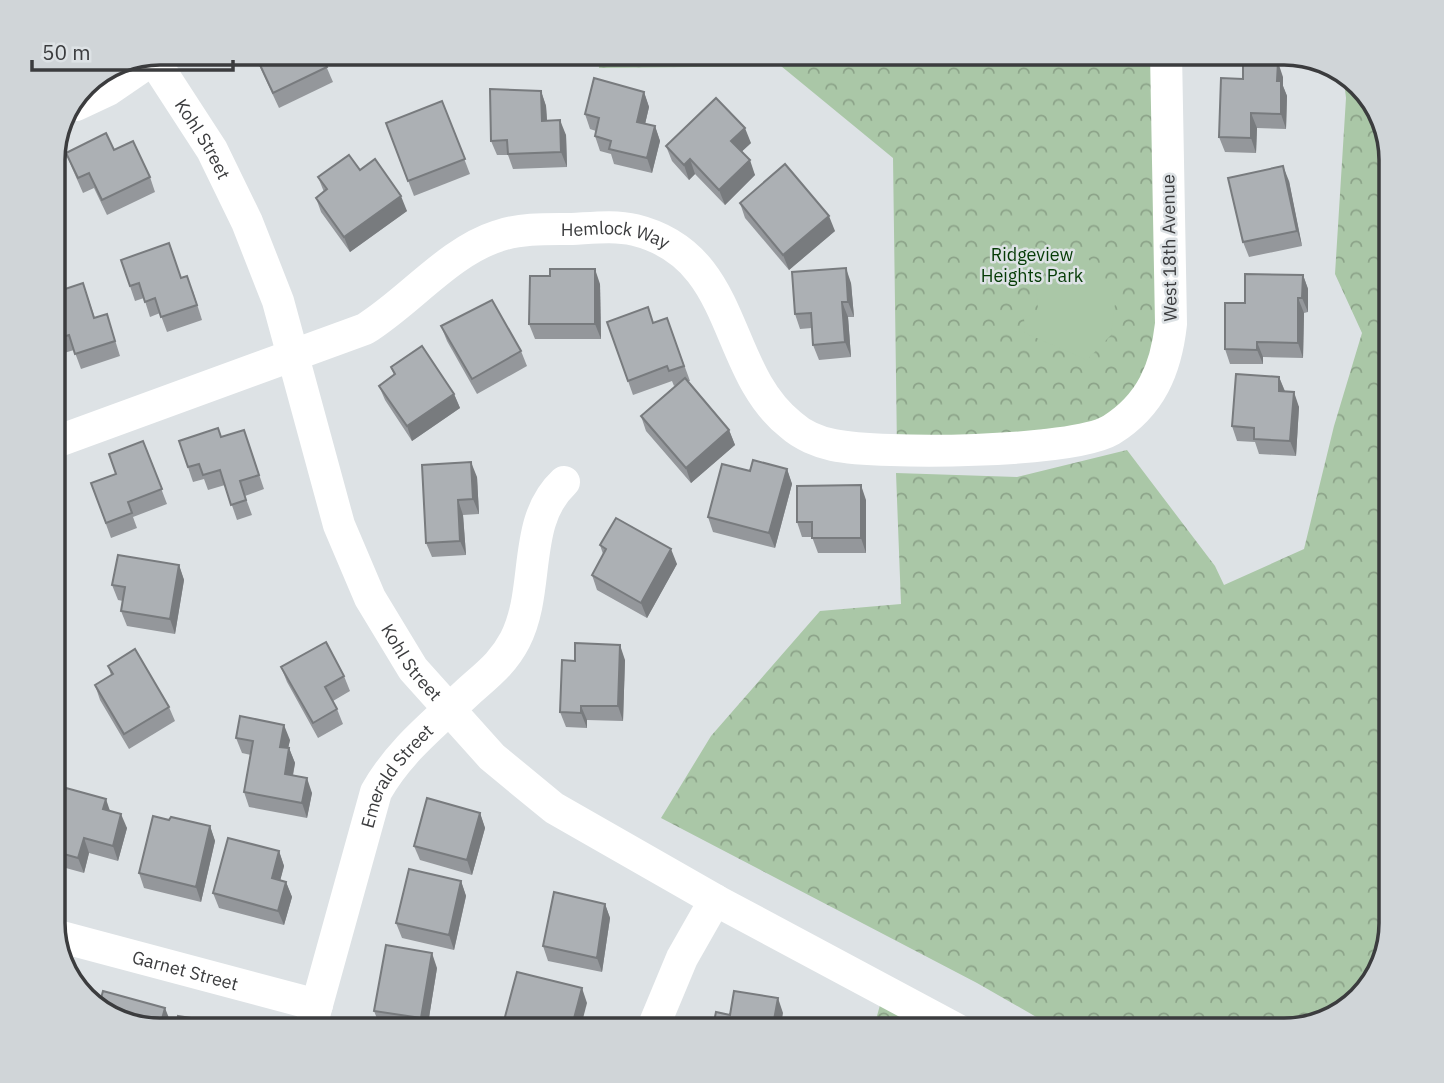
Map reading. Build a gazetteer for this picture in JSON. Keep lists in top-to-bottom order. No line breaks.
{"streets":{"street":["Kohl Street","Hemlock Way","West 18th Avenue","Emerald Street","Garnet Street"]},"crossings":[["Kohl Street","Hemlock Way"],["Kohl Street","Emerald Street"],["Hemlock Way","West 18th Avenue"],["Emerald Street","Garnet Street"]],"parks":["Ridgeview Heights Park"],"scale_bar":"50 m"}
